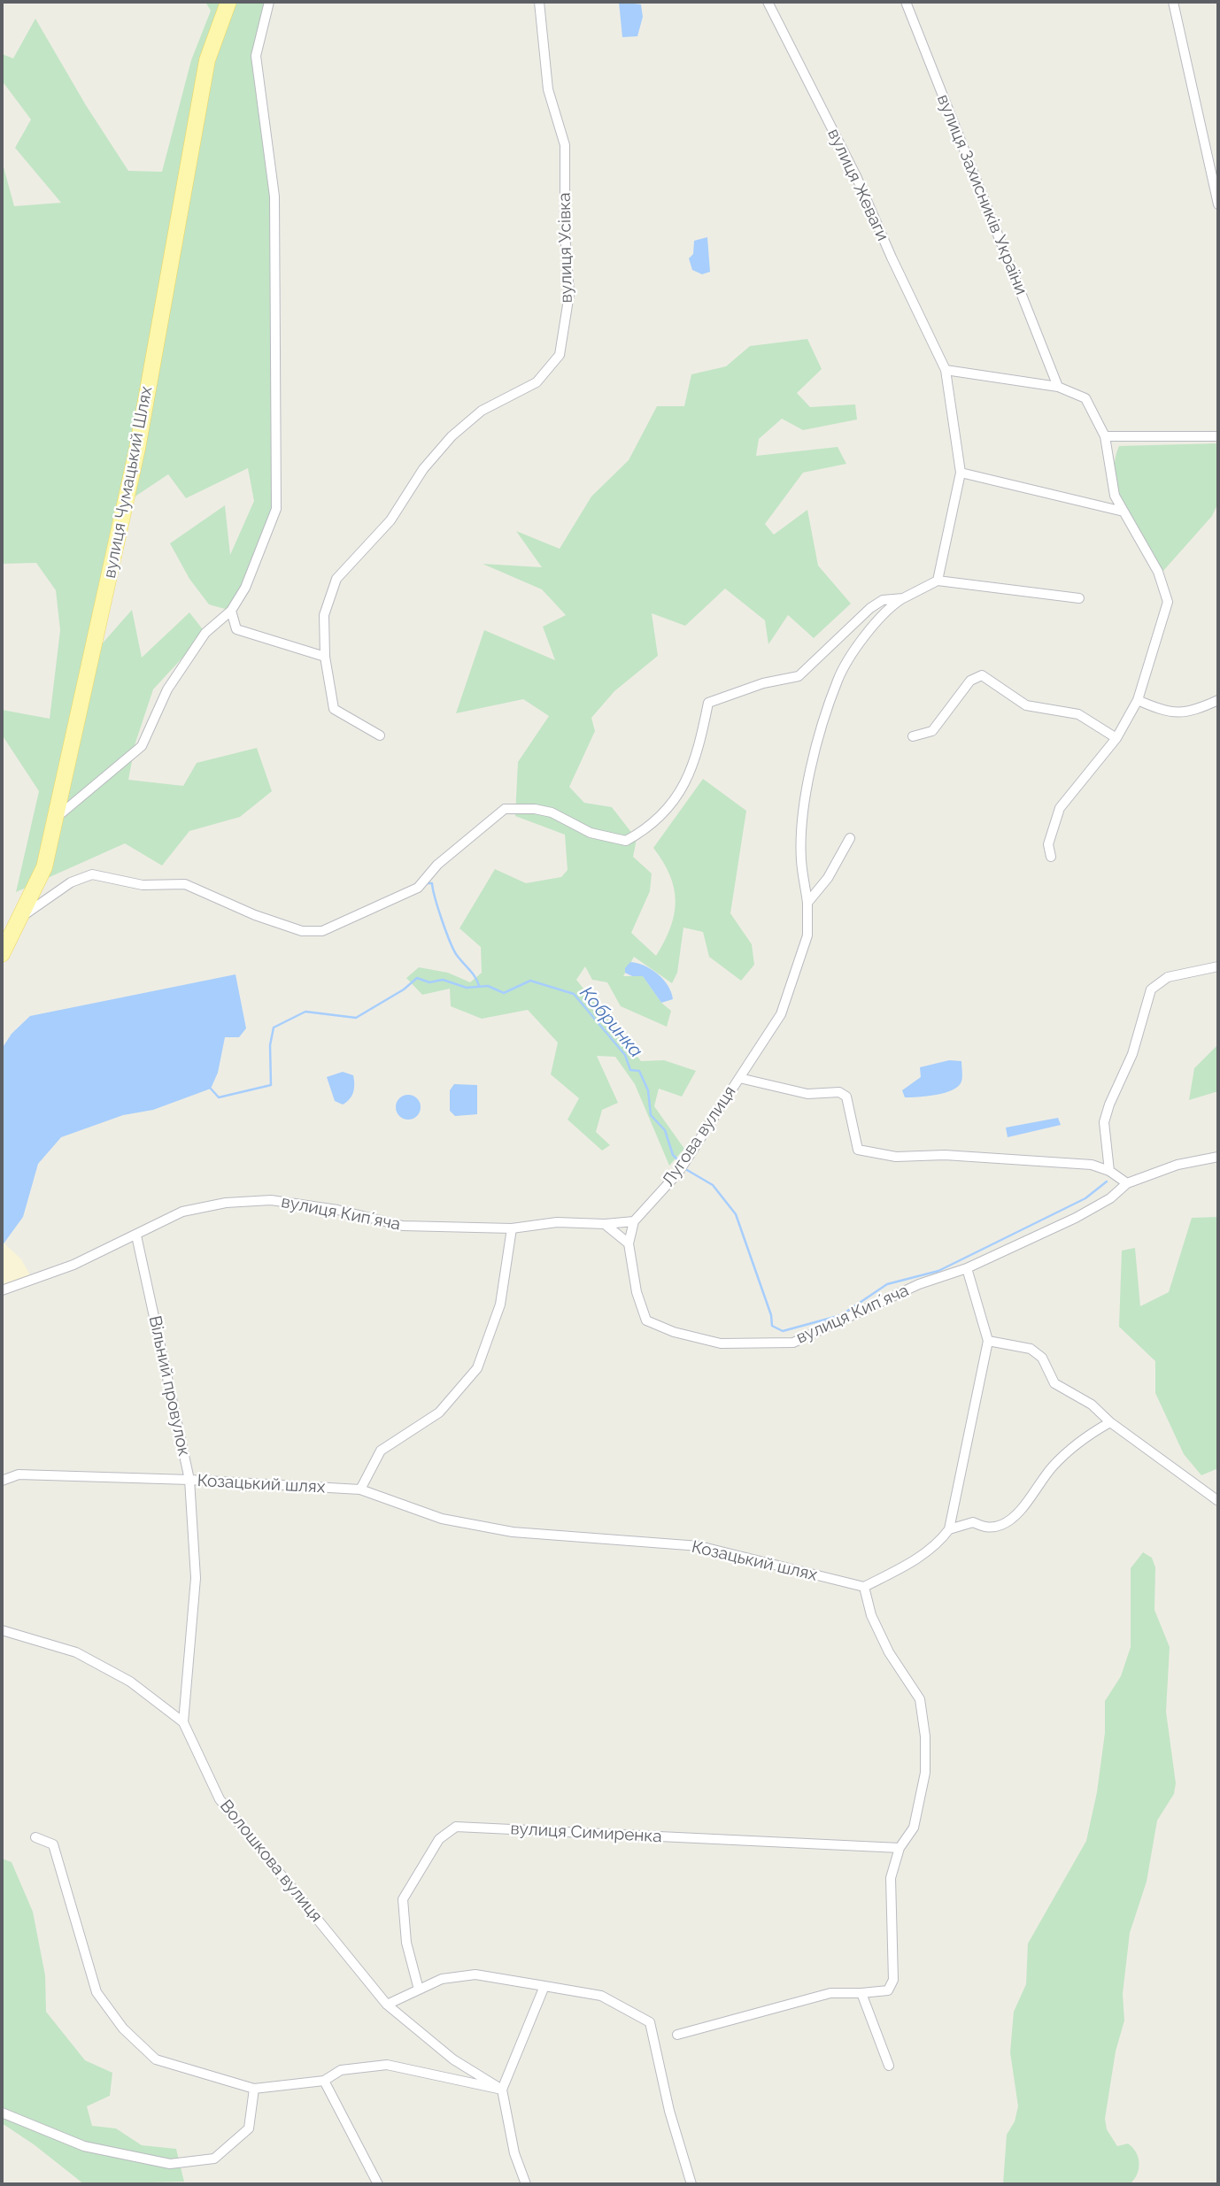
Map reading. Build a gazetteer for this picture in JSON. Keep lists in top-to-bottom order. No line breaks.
{"streets":{"main road":["вулиця Чумацький Шлях"],"street":["вулиця Жеваги","вулиця Захисників України","вулиця Усівка","Лугова вулиця","вулиця Кипʼяча","Вільний провулок","Козацький шлях","вулиця Симиренка","Волошкова вулиця"]},"crossings":[["вулиця Жеваги","Лугова вулиця"],["вулиця Чумацький Шлях","Лугова вулиця"],["Лугова вулиця","вулиця Кипʼяча"],["вулиця Кипʼяча","Вільний провулок"],["Вільний провулок","Козацький шлях"],["Вільний провулок","Волошкова вулиця"]],"water":["Кобринка"]}
